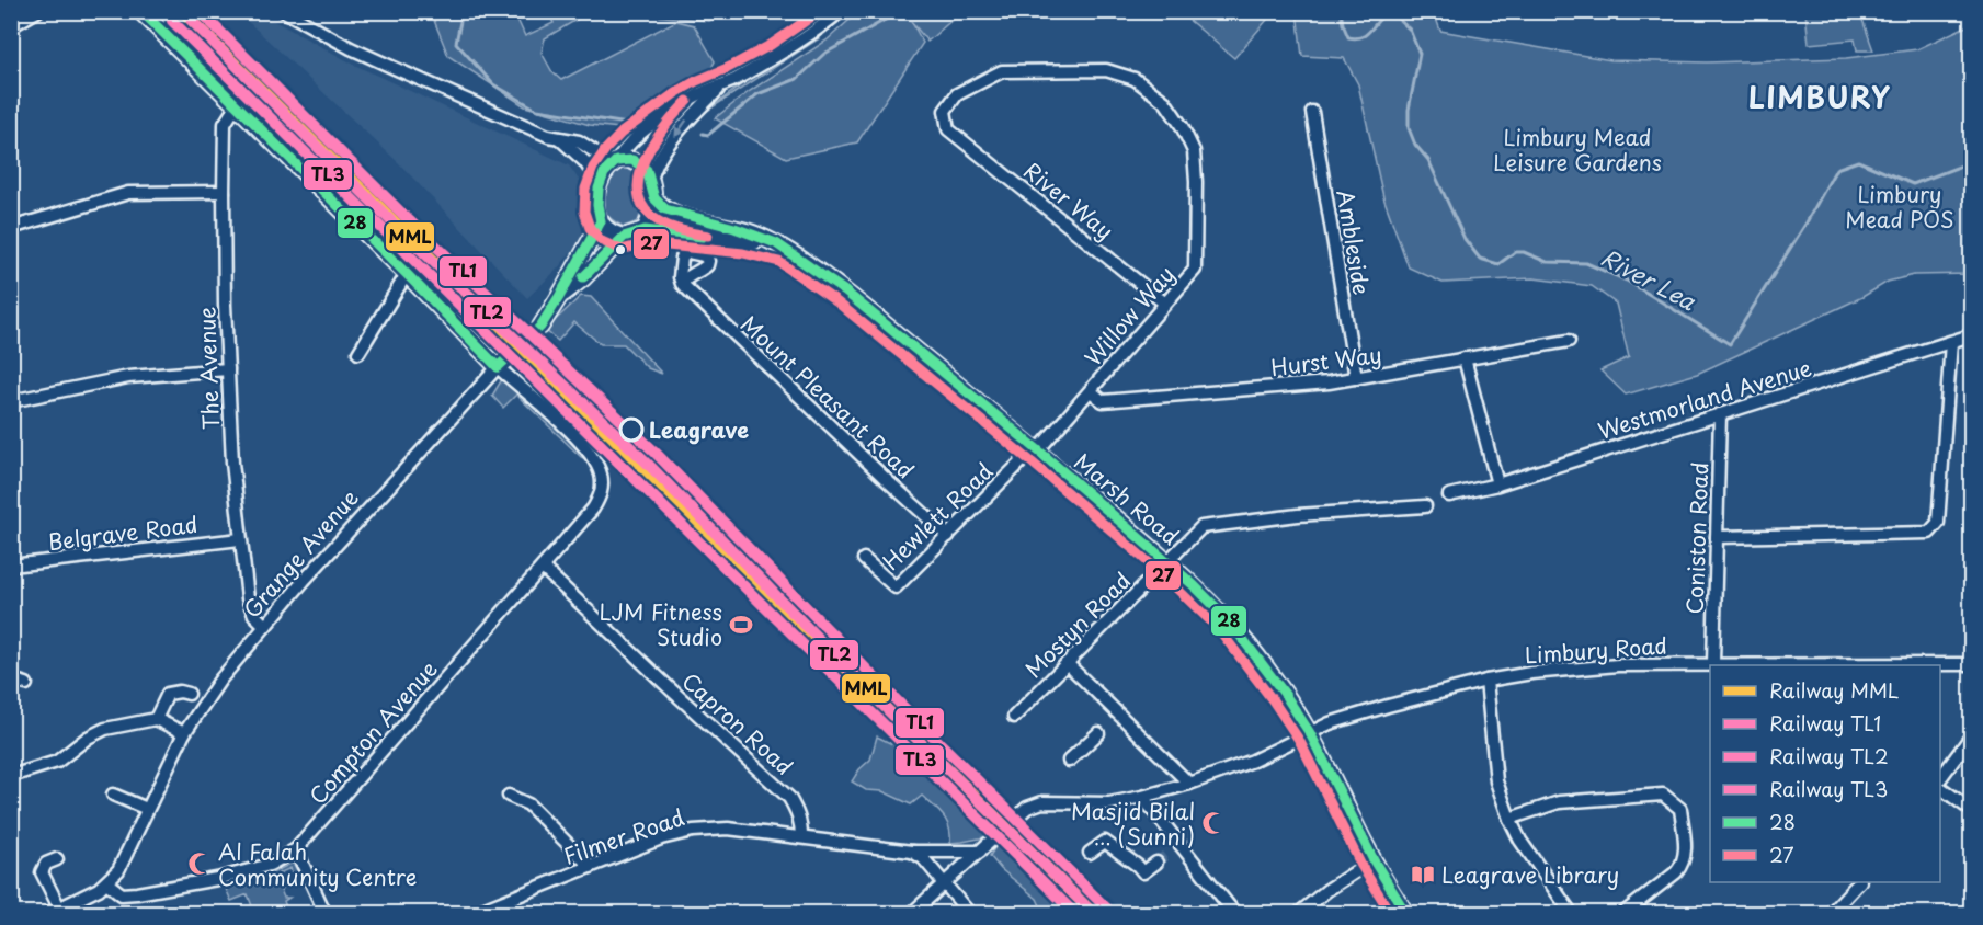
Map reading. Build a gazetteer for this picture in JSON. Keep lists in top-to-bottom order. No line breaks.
{"streets":{"main road":["Marsh Road","Grange Avenue"],"street":["River Way","Ambleside","Willow Way","Hurst Way","The Avenue","Mount Pleasant Road","Westmorland Avenue","Hewlett Road","Belgrave Road","Coniston Road","Mostyn Road","Limbury Road","Capron Road","Compton Avenue","Filmer Road"]},"crossings":[["River Way","Willow Way"],["Ambleside","Hurst Way"],["Willow Way","Hurst Way"],["Willow Way","Marsh Road"],["Willow Way","Hewlett Road"],["The Avenue","Belgrave Road"],["The Avenue","Grange Avenue"],["Mount Pleasant Road","Hewlett Road"],["Westmorland Avenue","Coniston Road"],["Marsh Road","Hewlett Road"],["Marsh Road","Mostyn Road"],["Marsh Road","Limbury Road"],["Coniston Road","Limbury Road"],["Grange Avenue","Compton Avenue"],["Limbury Road","Filmer Road"],["Capron Road","Compton Avenue"],["Capron Road","Filmer Road"]],"districts":["LIMBURY"],"water":["River Lea"],"parks":["Limbury Mead Leisure Gardens","Limbury Mead POS"],"places":{"other":["Leagrave"],"sports":["LJM Fitness Studio"],"mosque":["Masjid Bilal ... (Sunni)","Al Falah Community Centre"],"library":["Leagrave Library"]},"lines":["rail line MML","rail line TL1","transit line 28","transit line 27","rail line TL2","rail line TL3"],"legend":["Railway MML","Railway TL1","Railway TL2","Railway TL3","28","27"]}
